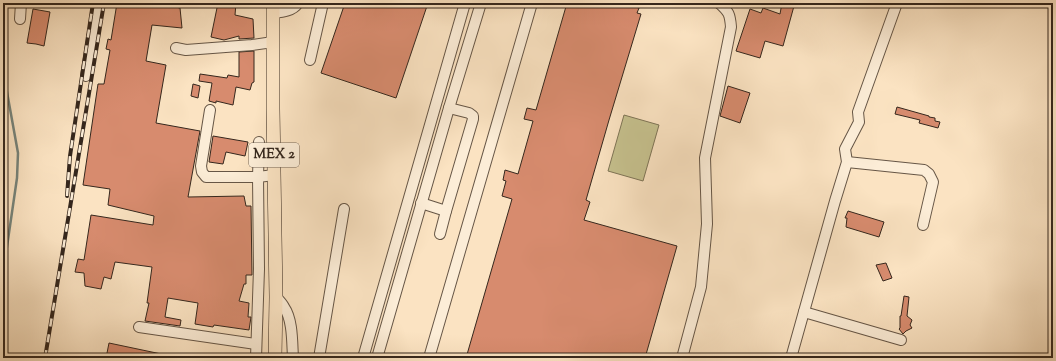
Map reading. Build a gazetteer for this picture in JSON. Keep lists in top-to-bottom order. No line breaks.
{"streets":{"main road":["MEX 2"]}}
